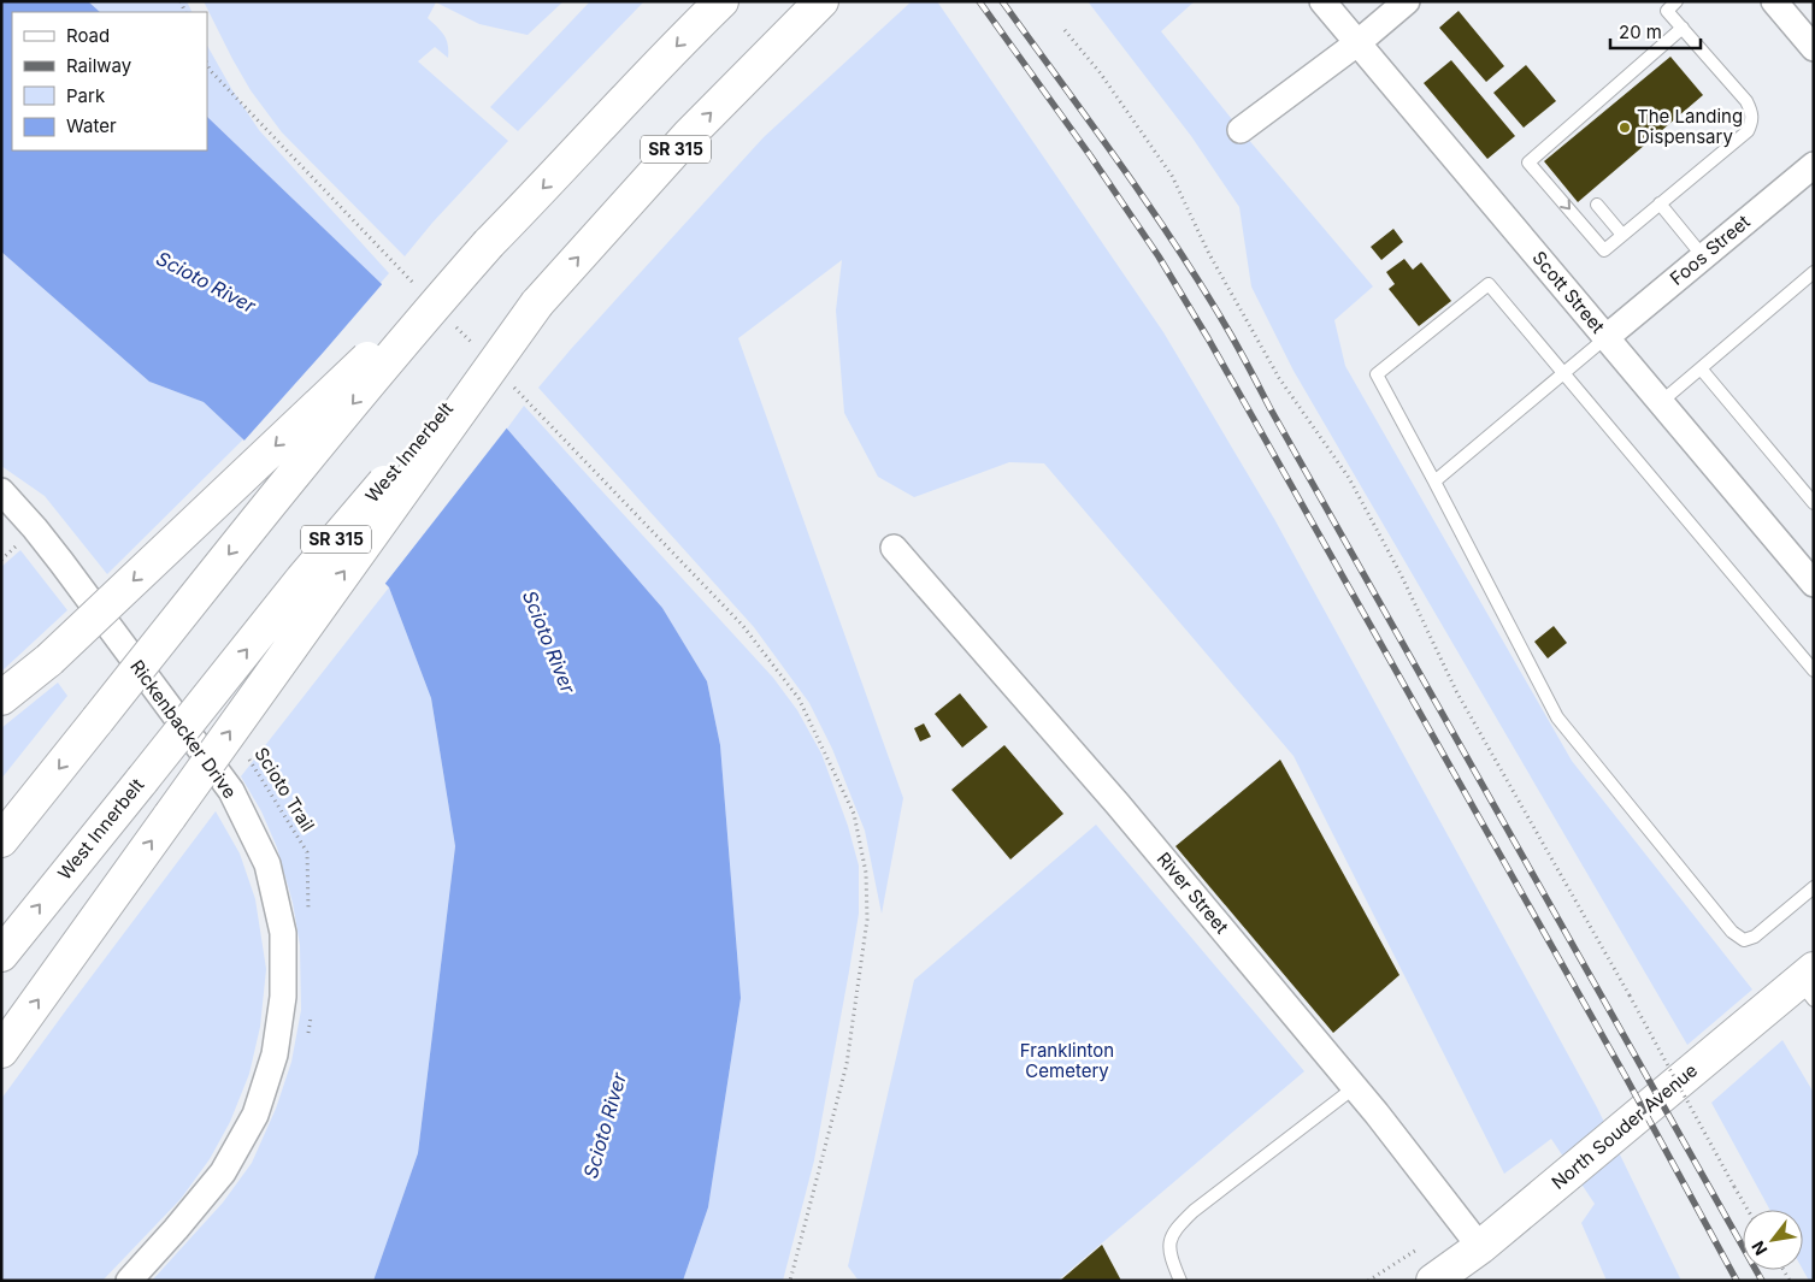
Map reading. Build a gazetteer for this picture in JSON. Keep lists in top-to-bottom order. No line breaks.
{"streets":{"main road":["SR 315","West Innerbelt","North Souder Avenue"],"street":["Foos Street","Scott Street","Rickenbacker Drive","River Street"],"path":["Scioto Trail"]},"crossings":[["Foos Street","Scott Street"],["River Street","North Souder Avenue"]],"water":["Scioto River"],"parks":["Franklinton Cemetery"],"places":["The Landing Dispensary"],"legend":["Road","Railway","Park","Water"],"scale_bar":"20 m","north":"bottom left"}
